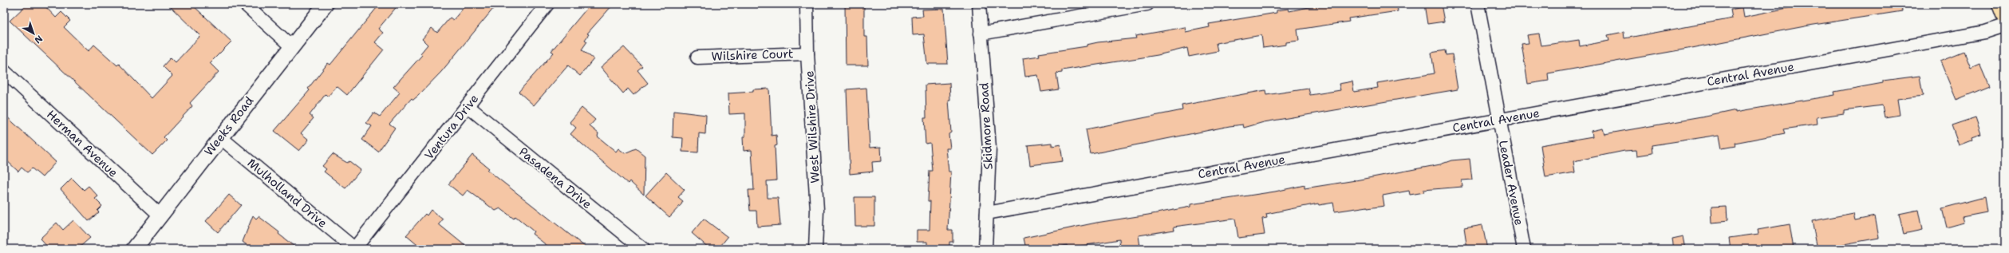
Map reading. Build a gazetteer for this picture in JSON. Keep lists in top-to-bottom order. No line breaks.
{"streets":{"street":["Wilshire Court","Central Avenue","Weeks Road","Skidmore Road","Ventura Drive","West Wilshire Drive","Herman Avenue","Pasadena Drive","Leader Avenue","Mulholland Drive"]},"crossings":[["Wilshire Court","West Wilshire Drive"],["Central Avenue","Skidmore Road"],["Central Avenue","Leader Avenue"],["Weeks Road","Herman Avenue"],["Weeks Road","Mulholland Drive"],["Ventura Drive","Pasadena Drive"],["Ventura Drive","Mulholland Drive"]],"north":"bottom right"}
